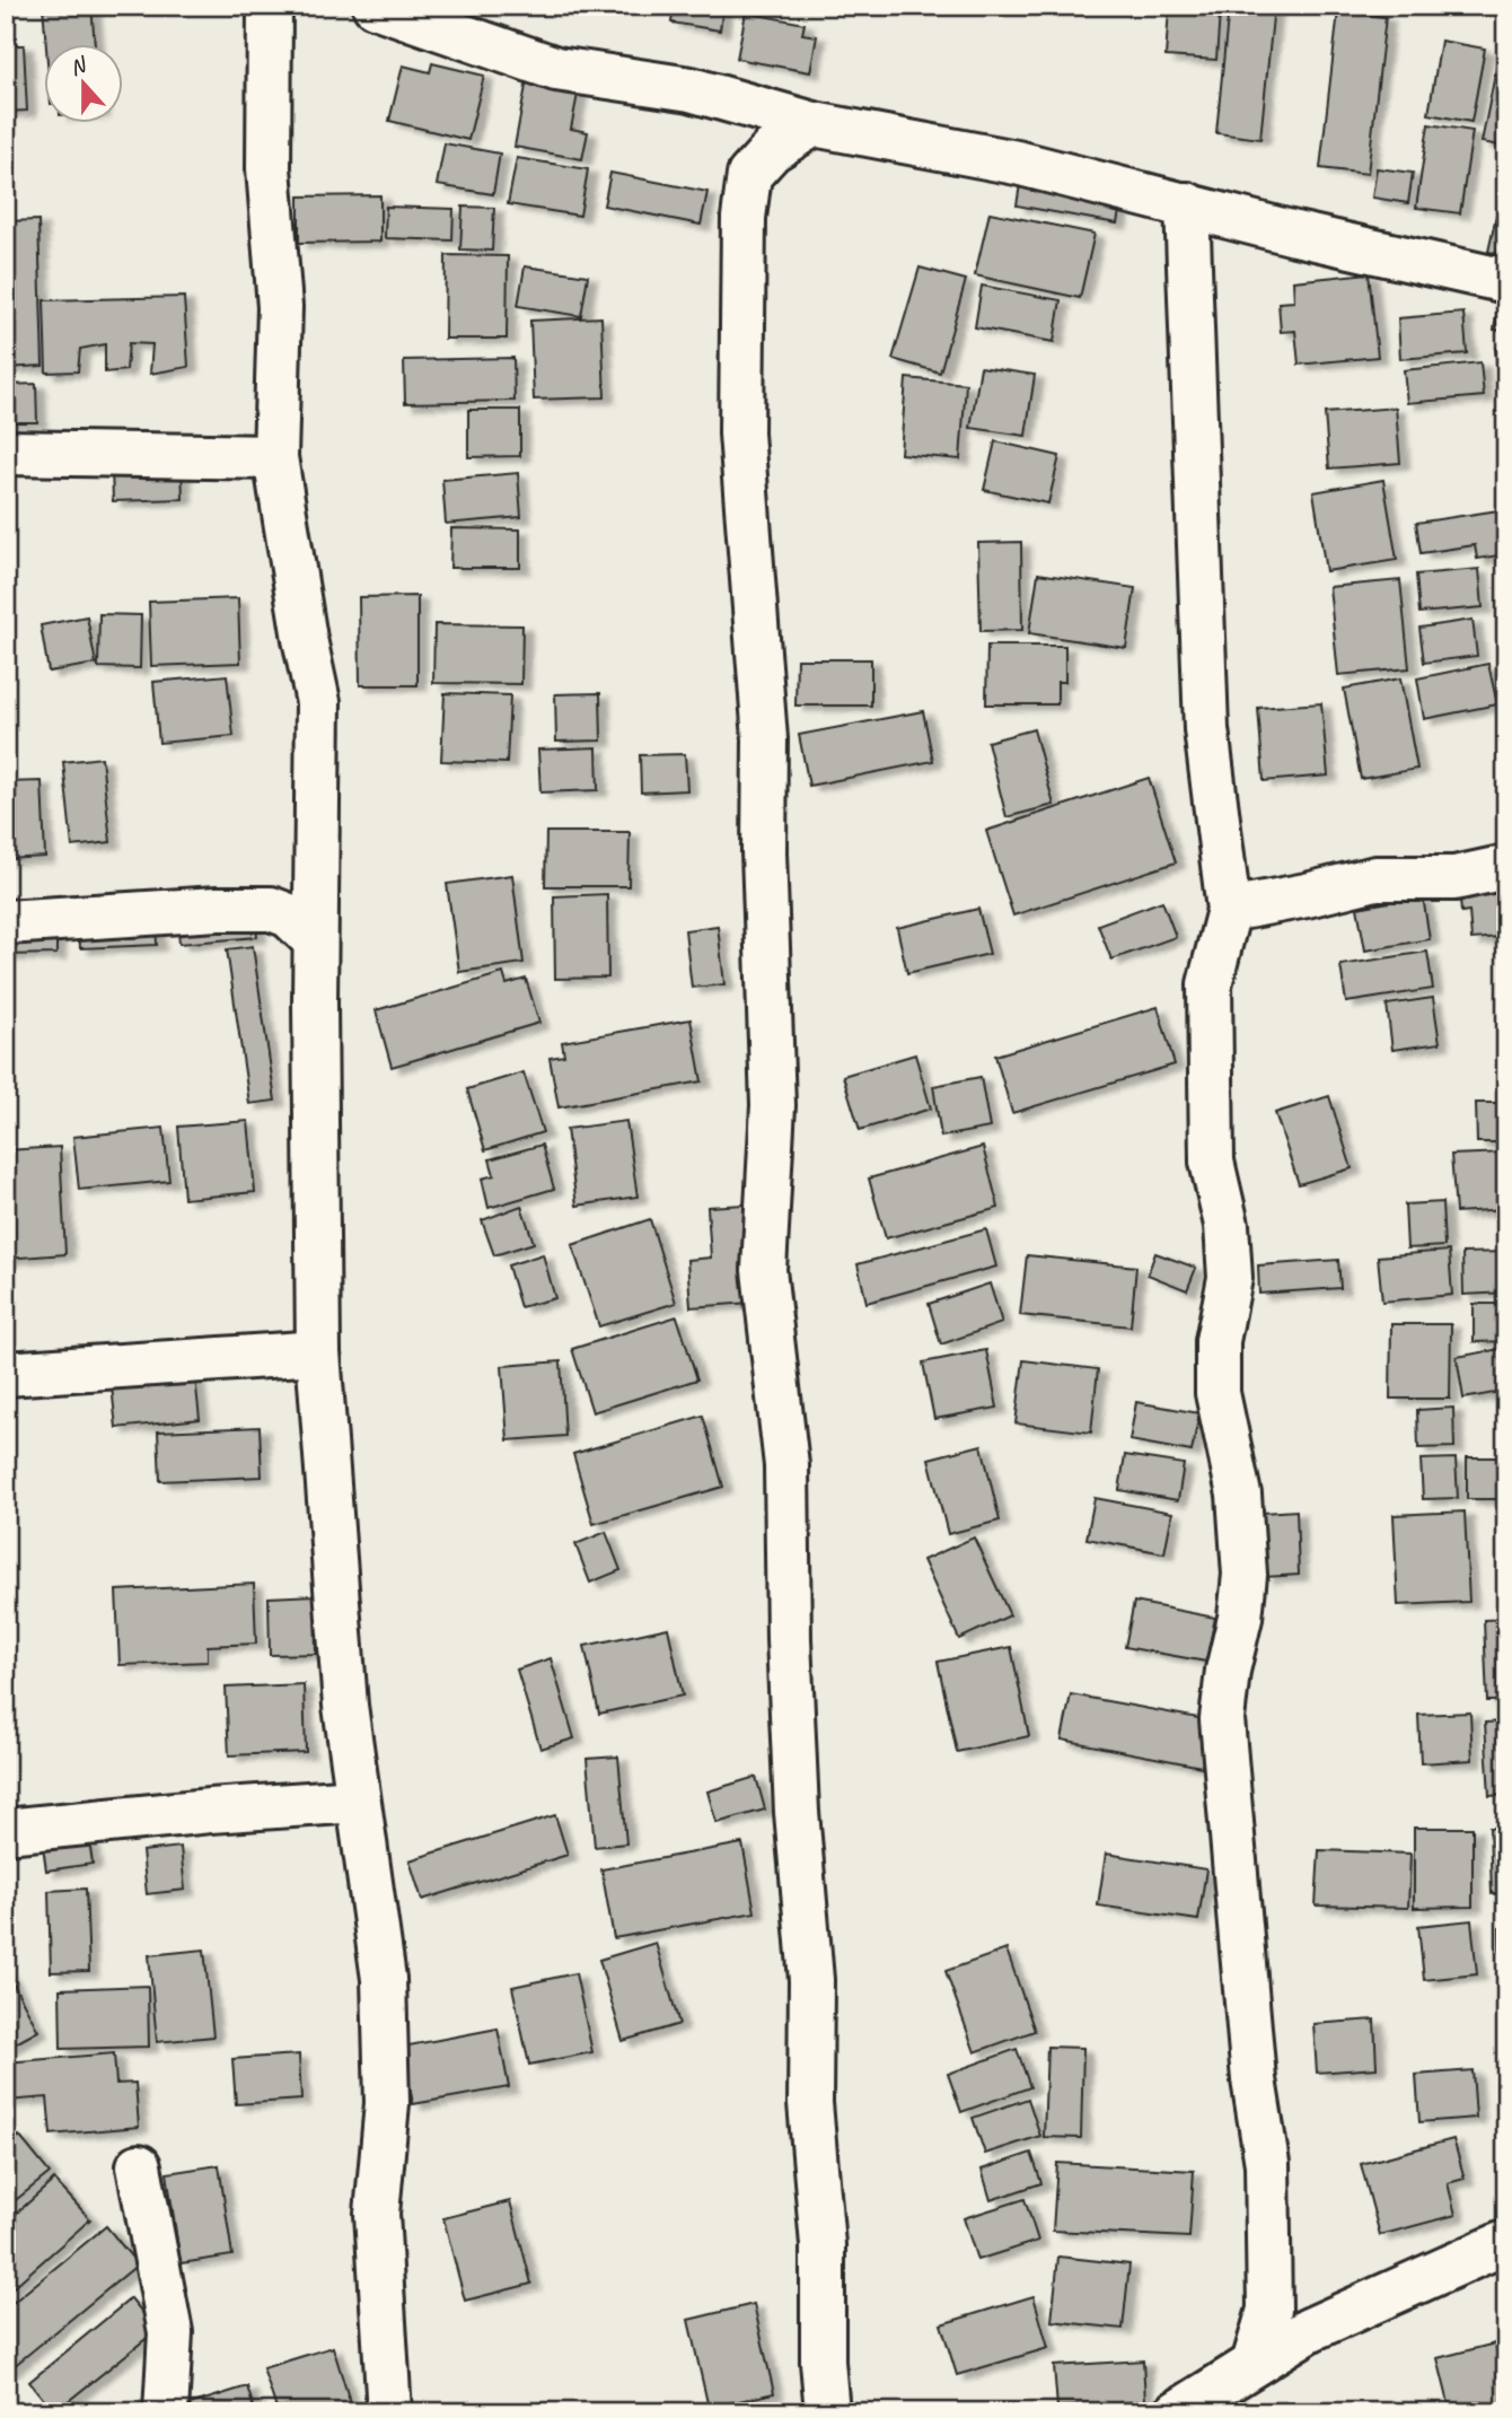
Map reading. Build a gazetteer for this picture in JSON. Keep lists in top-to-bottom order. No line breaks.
{"north":"top"}
